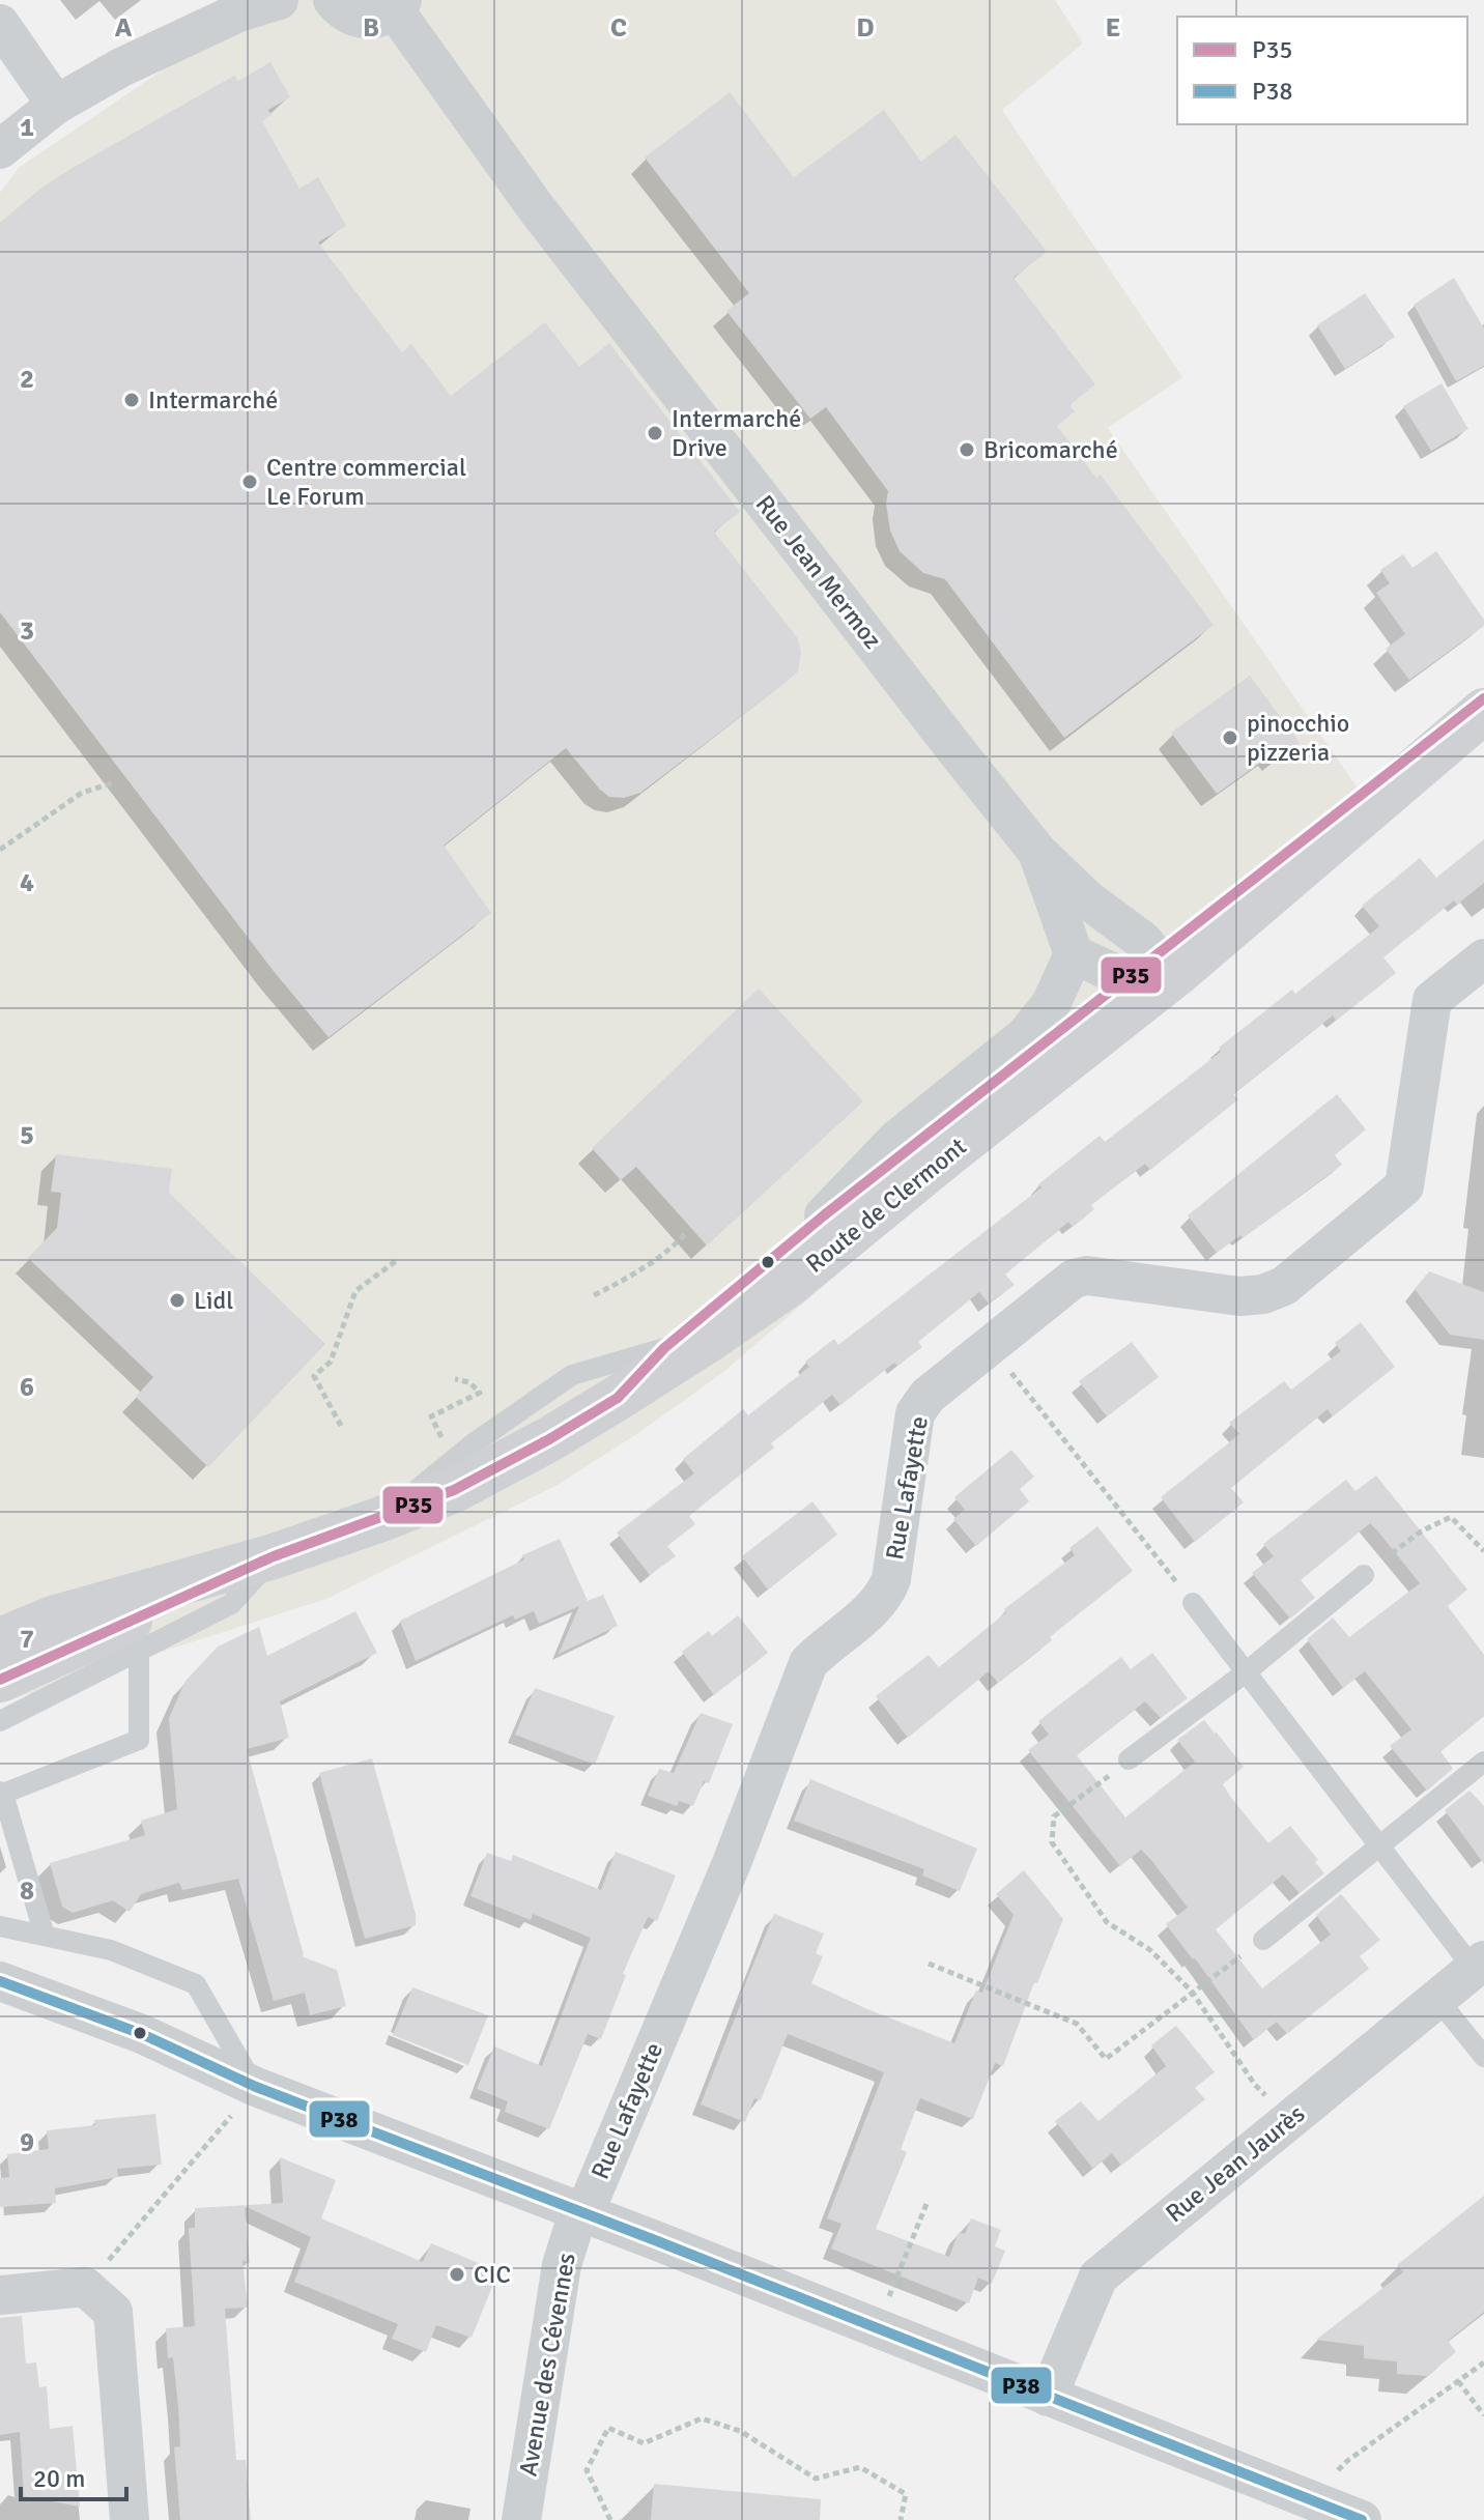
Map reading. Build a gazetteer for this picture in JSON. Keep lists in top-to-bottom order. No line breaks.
{"streets":{"main road":["Route de Clermont"],"street":["Rue Jean Mermoz","Rue Lafayette","Rue Jean Jaurès","Avenue des Cévennes"]},"crossings":[["Rue Jean Mermoz","Route de Clermont"],["Rue Lafayette","Avenue des Cévennes"]],"places":["Intermarché","Intermarché Drive","Bricomarché","Centre commercial Le Forum","pinocchio pizzeria","Lidl","CIC"],"lines":["transit line P35","transit line P38"],"legend":["P35","P38"],"scale_bar":"20 m","grid":{"columns":["A","B","C","D","E"],"rows":["1","2","3","4","5","6","7","8","9"]}}
